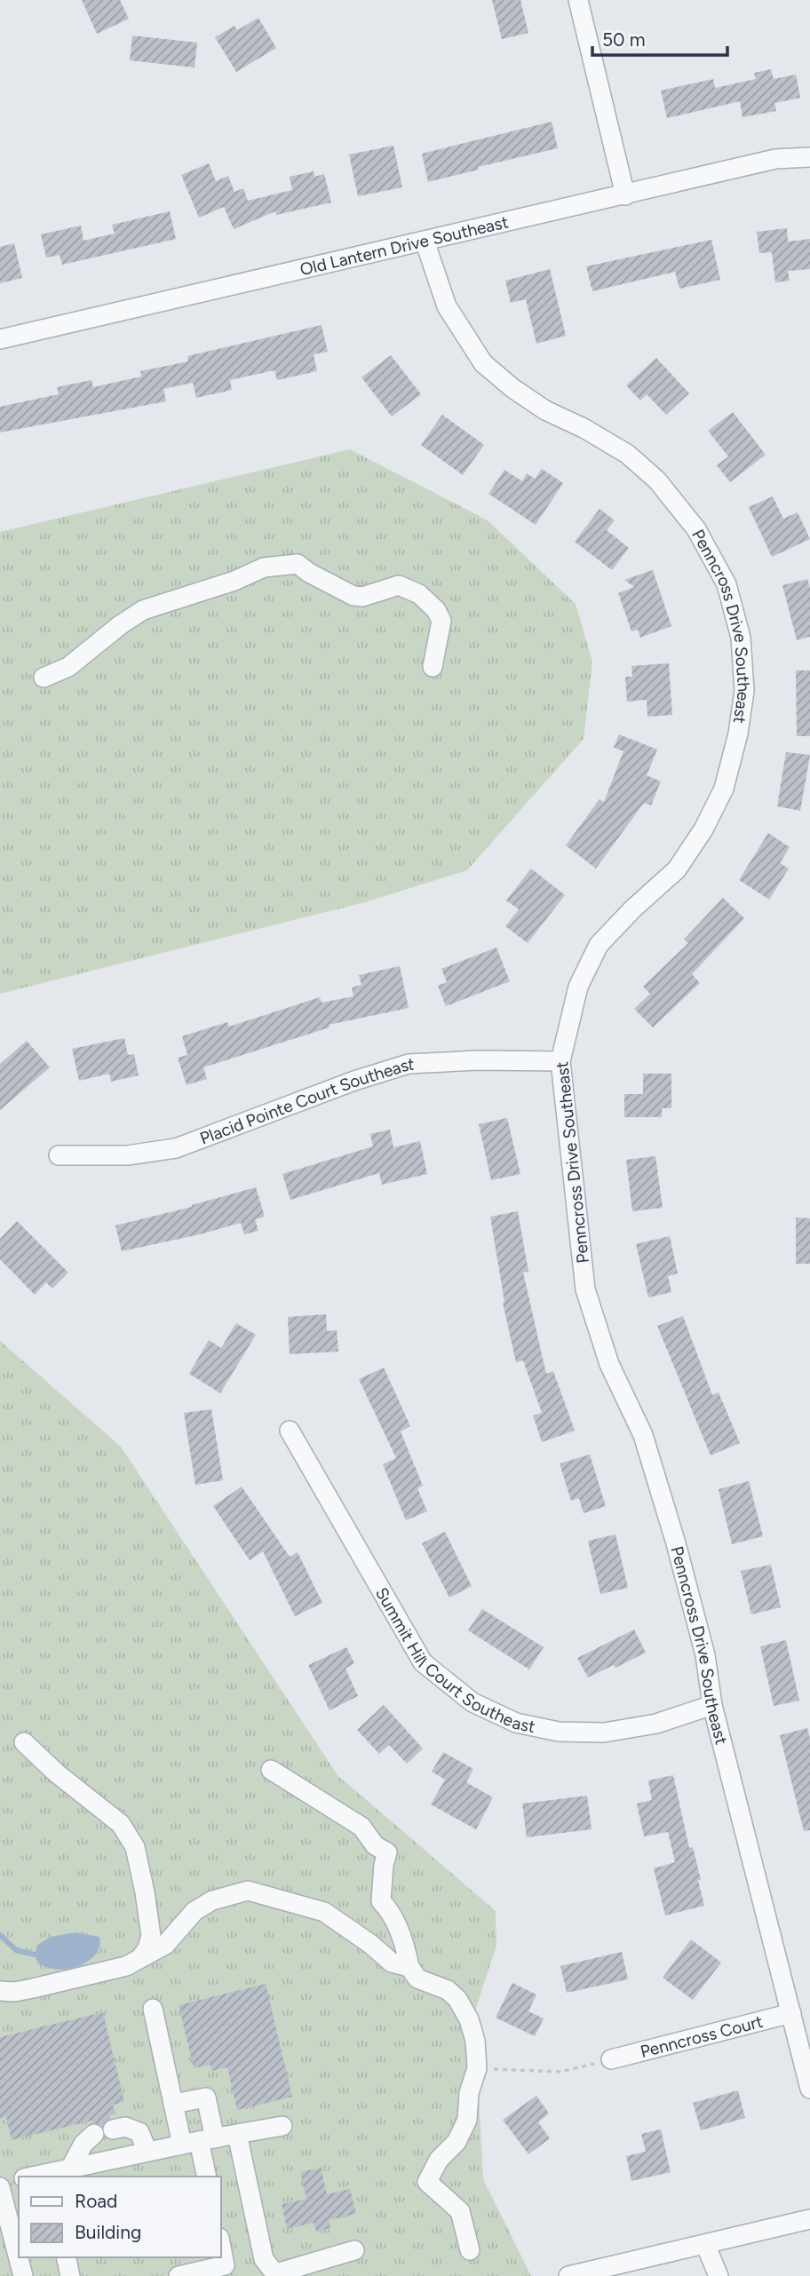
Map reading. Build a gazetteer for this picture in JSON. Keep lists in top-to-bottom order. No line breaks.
{"streets":{"street":["Old Lantern Drive Southeast","Penncross Drive Southeast","Placid Pointe Court Southeast","Summit Hill Court Southeast","Penncross Court"]},"crossings":[["Old Lantern Drive Southeast","Penncross Drive Southeast"],["Penncross Drive Southeast","Placid Pointe Court Southeast"],["Penncross Drive Southeast","Summit Hill Court Southeast"],["Penncross Drive Southeast","Penncross Court"]],"legend":["Road","Building"],"scale_bar":"50 m"}
